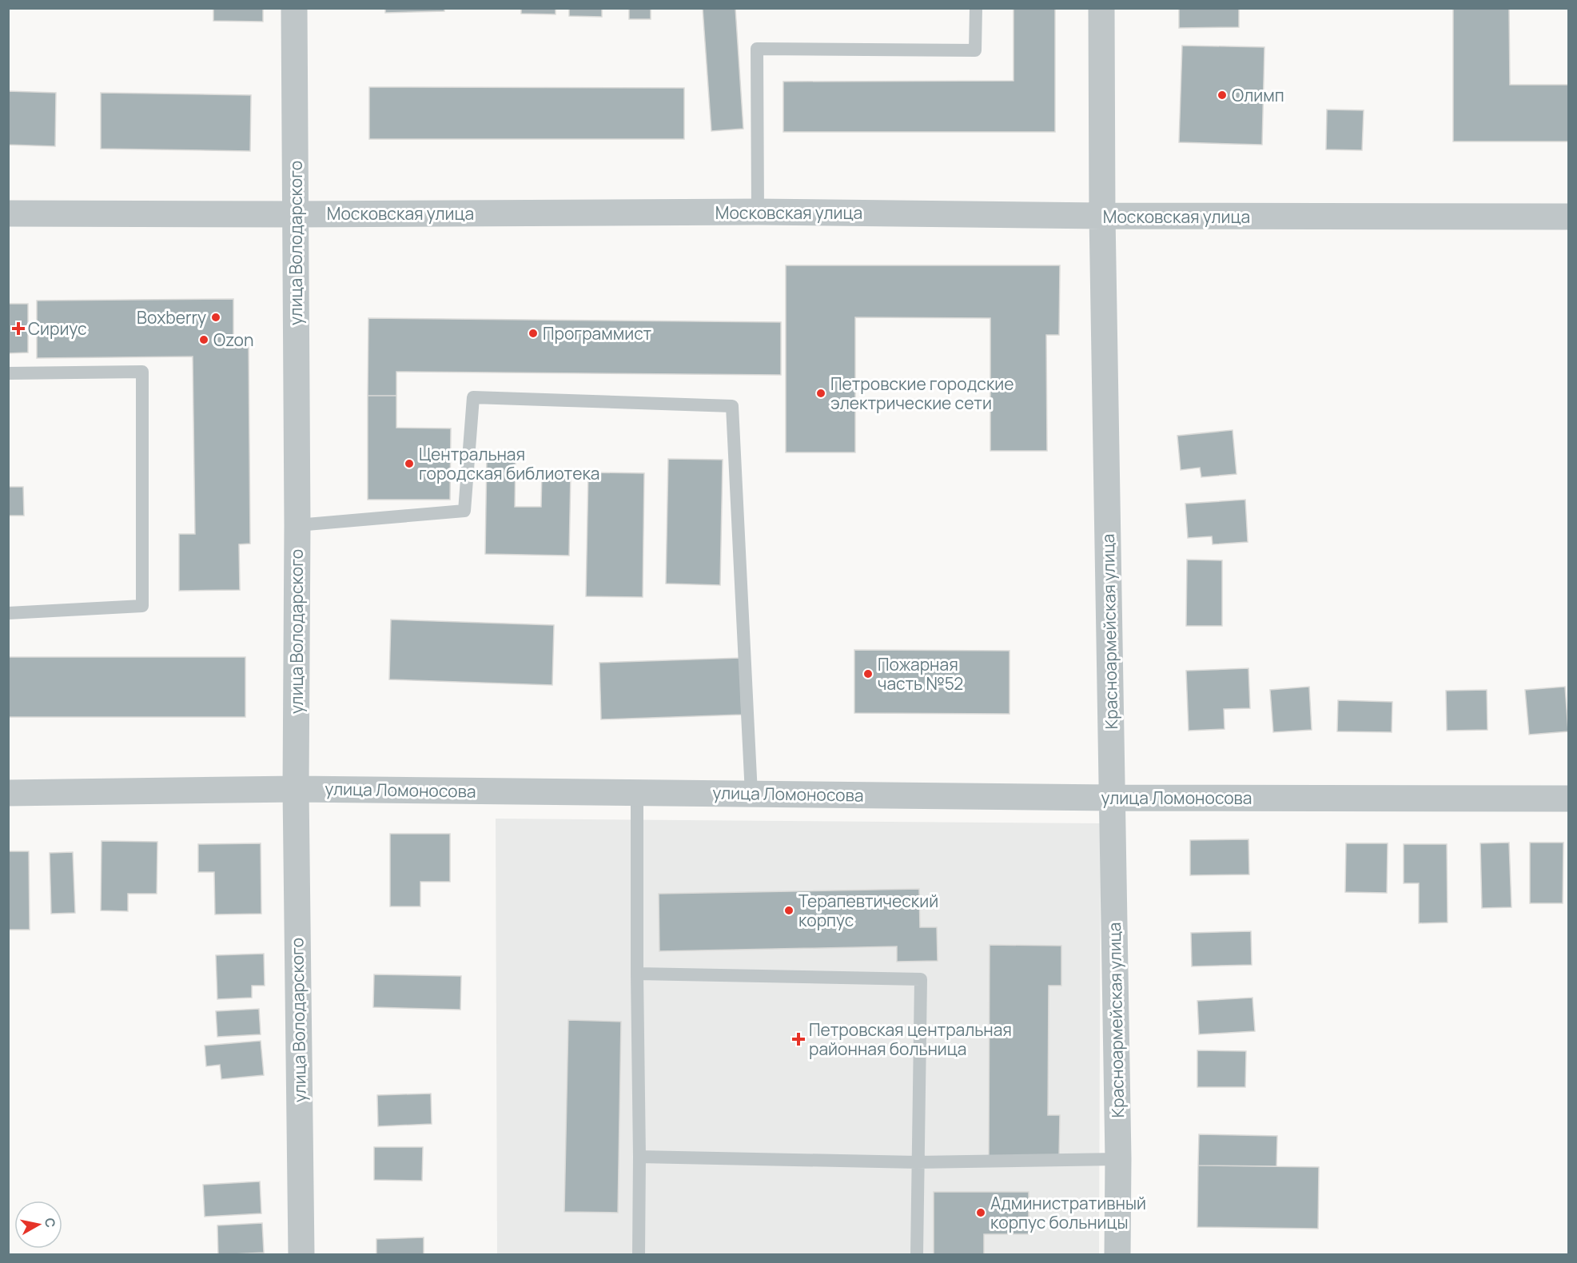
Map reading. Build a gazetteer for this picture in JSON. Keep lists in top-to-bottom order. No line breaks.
{"streets":{"street":["Московская улица","улица Володарского","Красноармейская улица","улица Ломоносова"]},"crossings":[["Московская улица","улица Володарского"],["Московская улица","Красноармейская улица"],["улица Володарского","улица Ломоносова"],["Красноармейская улица","улица Ломоносова"]],"places":{"other":["Олимп","Boxberry","Программист","Ozon","Петровские городские электрические сети","Центральная городская библиотека","Пожарная часть №52","Терапевтический корпус","Административный корпус больницы"],"health":["Сириус","Петровская центральная районная больница"]},"north":"right"}
